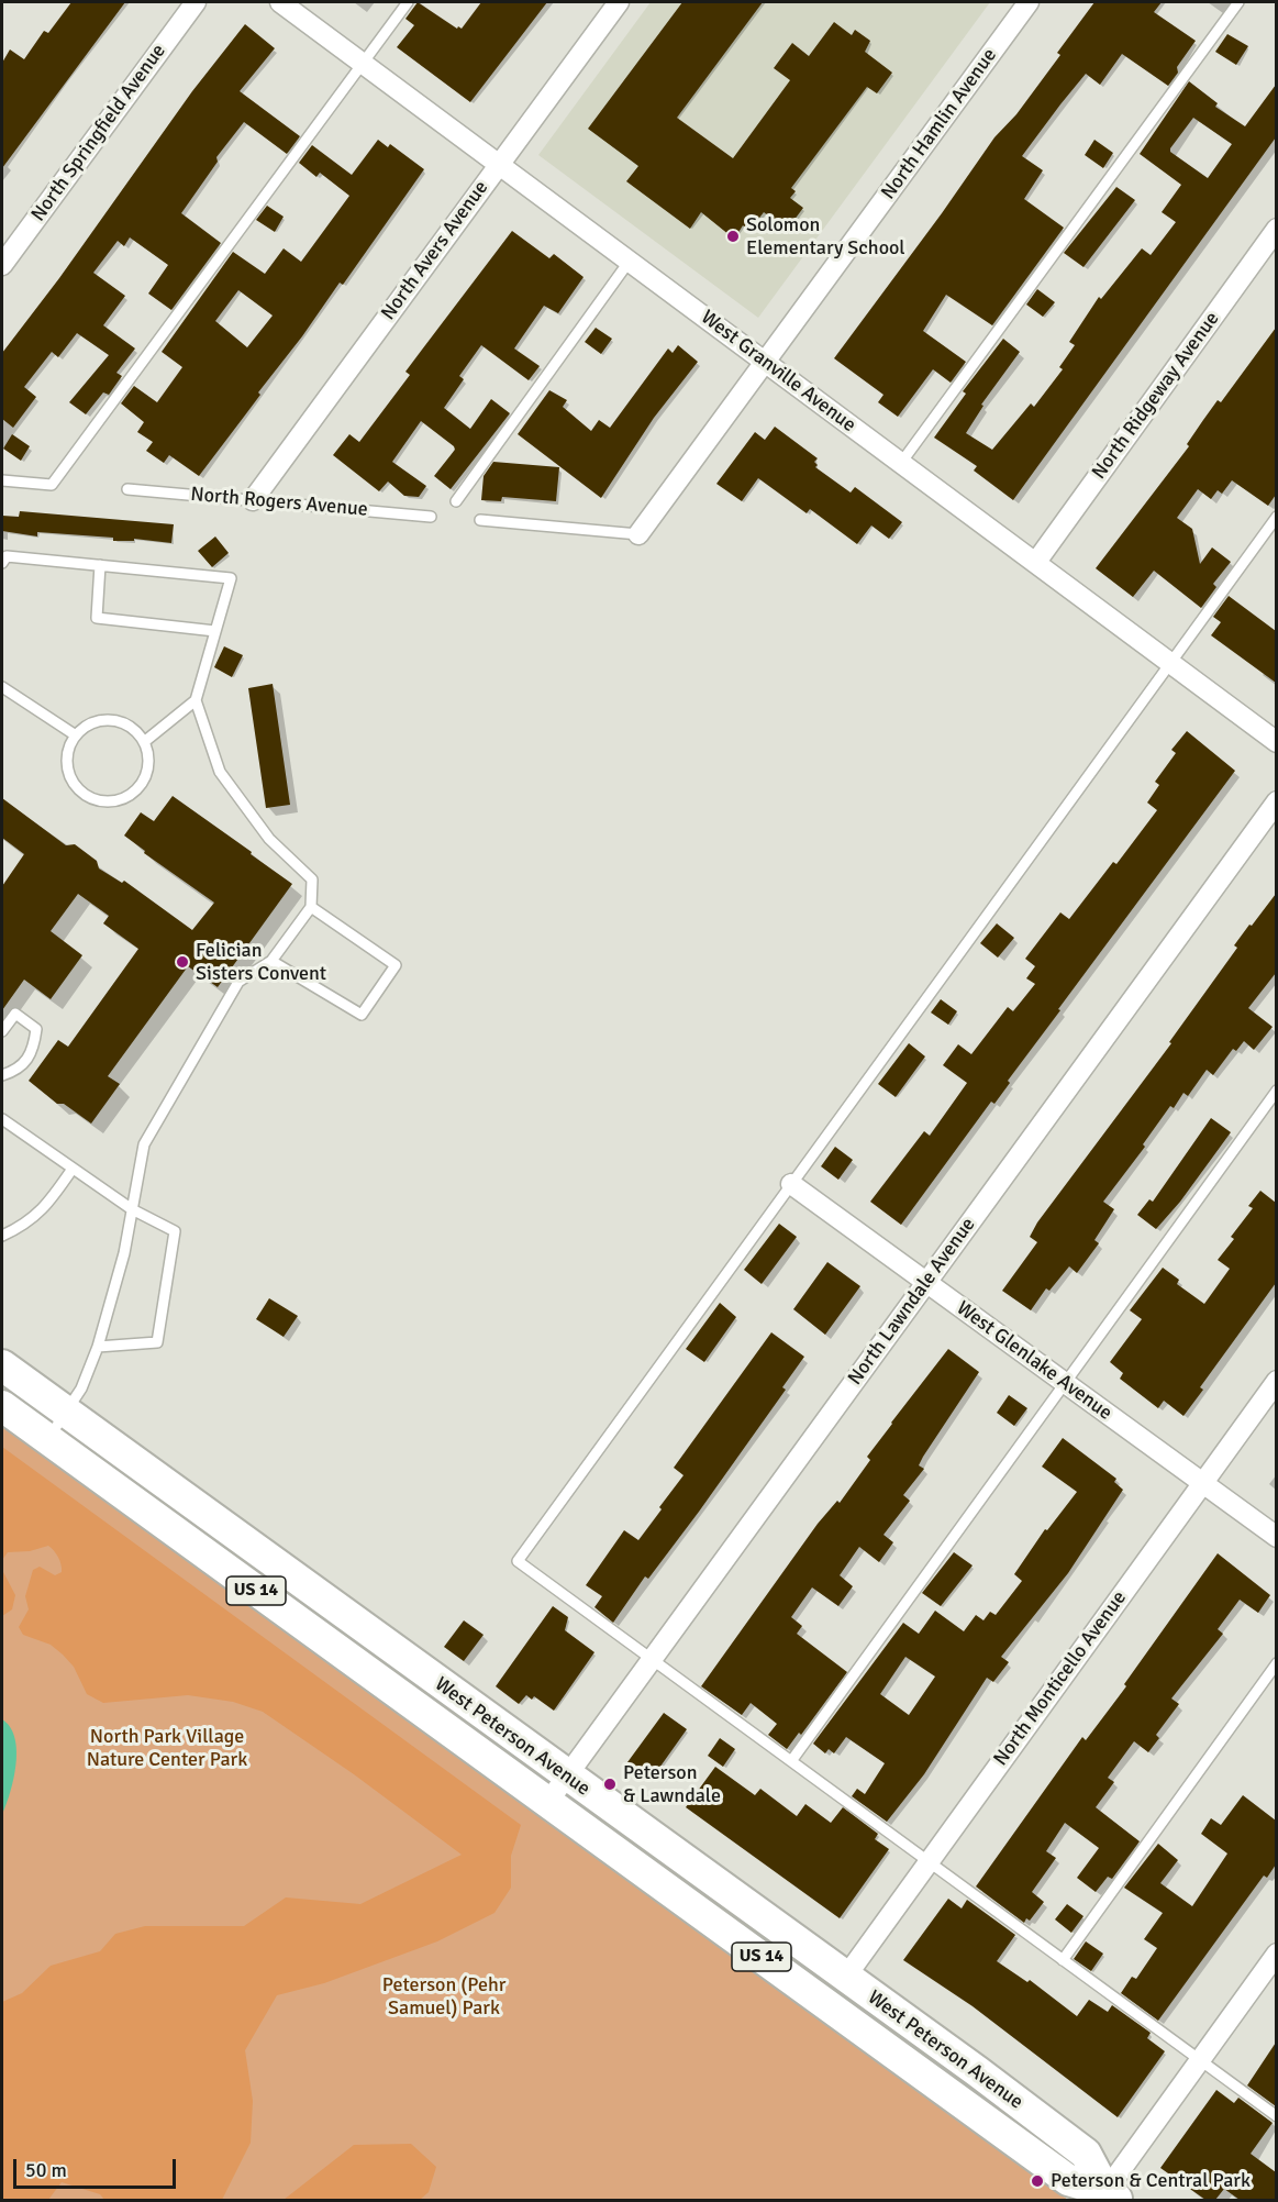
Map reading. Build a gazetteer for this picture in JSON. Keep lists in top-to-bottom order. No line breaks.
{"streets":{"main road":["US 14","West Peterson Avenue"],"street":["North Hamlin Avenue","North Springfield Avenue","North Avers Avenue","West Granville Avenue","North Ridgeway Avenue","North Lawndale Avenue","West Glenlake Avenue","North Monticello Avenue"],"lane":["North Rogers Avenue"]},"crossings":[["North Hamlin Avenue","West Granville Avenue"],["North Avers Avenue","West Granville Avenue"],["North Avers Avenue","North Rogers Avenue"],["West Granville Avenue","North Ridgeway Avenue"],["North Lawndale Avenue","West Glenlake Avenue"],["North Lawndale Avenue","West Peterson Avenue"],["West Glenlake Avenue","North Monticello Avenue"],["North Monticello Avenue","West Peterson Avenue"]],"parks":["North Park Village Nature Center Park","Peterson (Pehr Samuel) Park"],"places":["Solomon Elementary School","Felician Sisters Convent","Peterson & Lawndale","Peterson & Central Park"],"scale_bar":"50 m"}
